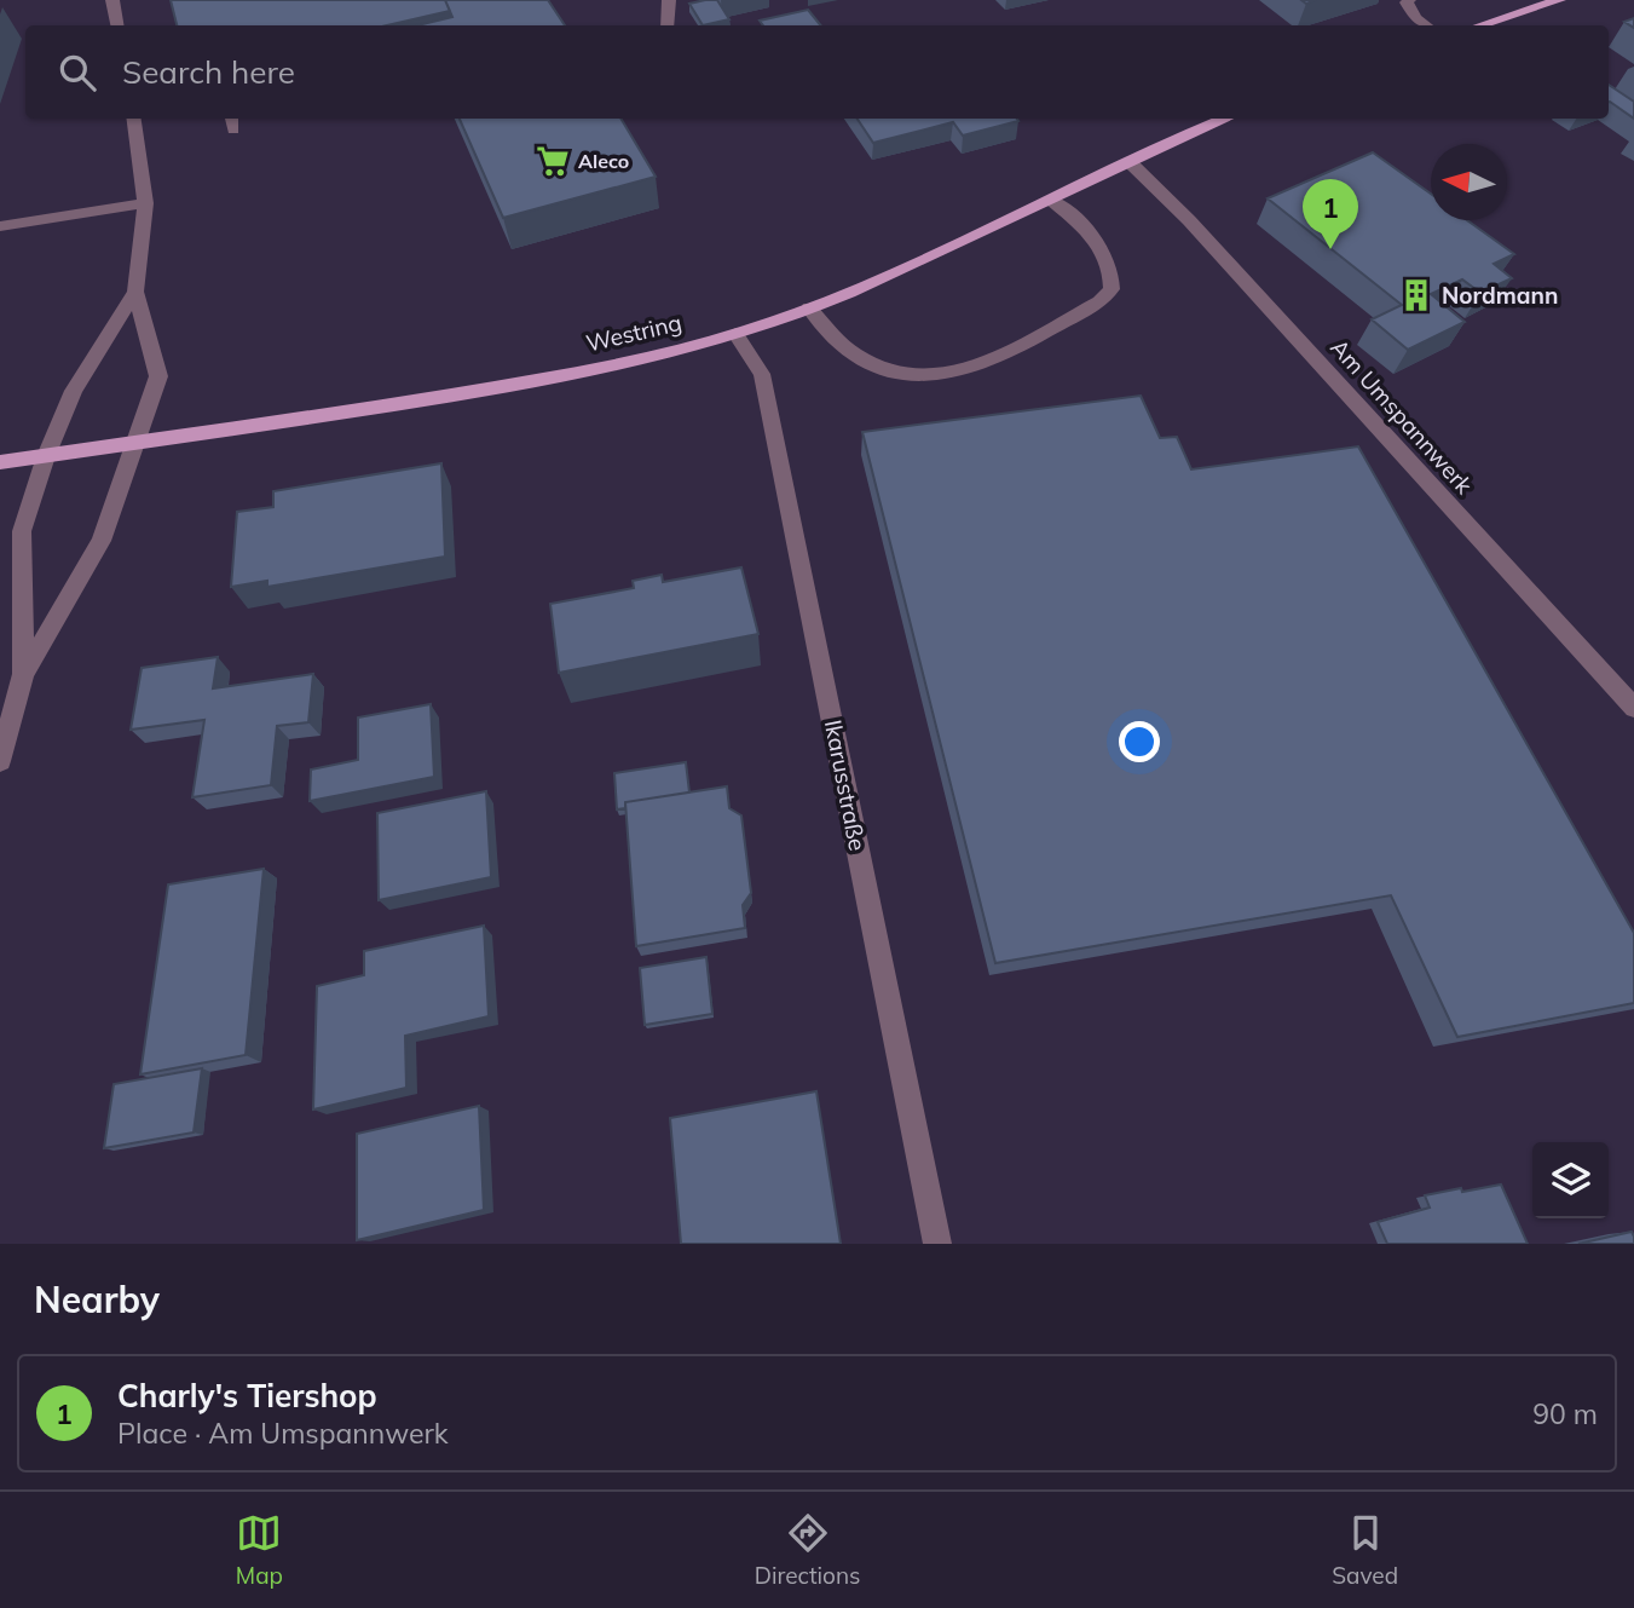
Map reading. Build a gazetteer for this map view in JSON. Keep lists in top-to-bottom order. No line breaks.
{"streets":{"main road":["Westring"],"street":["Am Umspannwerk","Ikarusstraße"]},"crossings":[["Westring","Am Umspannwerk"],["Westring","Ikarusstraße"]],"places":{"supermarket":["Aleco"],"building":["Nordmann"]},"north":"left","page":{"search":"Search here","pins":"1","heading":"Nearby","list":[{"mark":"1","name":"Charly's Tiershop","note":"Place · Am Umspannwerk","value":"90 m"}],"nav":["Map","Directions","Saved"]}}
